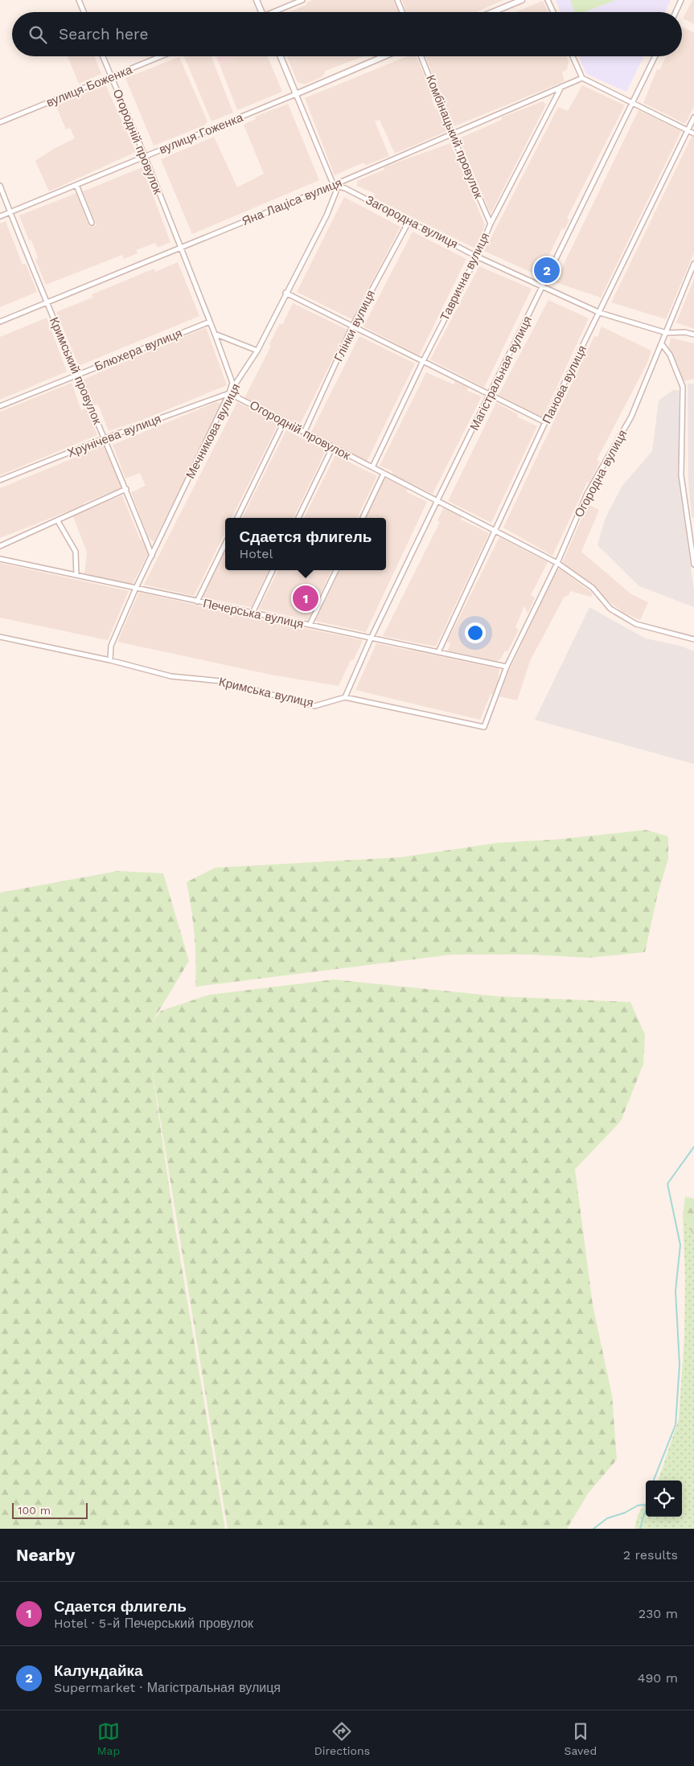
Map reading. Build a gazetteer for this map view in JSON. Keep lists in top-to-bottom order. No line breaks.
{"streets":{"street":["вулиця Боженка","вулиця Гоженка","Комбінацький провулок","Огородній провулок","Яна Лаціса вулиця","Загородна вулиця","Таврична вулиця","Глінки вулиця","Блюхера вулиця","Кримський провулок","Магістральная вулиця","Панова вулиця","Мечникова вулиця","Хрунічева вулиця","Огородна вулиця","Печерська вулиця","Кримська вулиця"]},"crossings":[["вулиця Боженка","Огородній провулок"],["вулиця Гоженка","Огородній провулок"],["вулиця Гоженка","Кримський провулок"],["Комбінацький провулок","Яна Лаціса вулиця"],["Комбінацький провулок","Таврична вулиця"],["Огородній провулок","Яна Лаціса вулиця"],["Огородній провулок","Таврична вулиця"],["Огородній провулок","Глінки вулиця"],["Огородній провулок","Блюхера вулиця"],["Огородній провулок","Магістральная вулиця"],["Огородній провулок","Панова вулиця"],["Огородній провулок","Мечникова вулиця"],["Огородній провулок","Хрунічева вулиця"],["Огородній провулок","Огородна вулиця"],["Яна Лаціса вулиця","Загородна вулиця"],["Яна Лаціса вулиця","Таврична вулиця"],["Яна Лаціса вулиця","Кримський провулок"],["Яна Лаціса вулиця","Мечникова вулиця"],["Загородна вулиця","Таврична вулиця"],["Загородна вулиця","Глінки вулиця"],["Загородна вулиця","Магістральная вулиця"],["Загородна вулиця","Панова вулиця"],["Загородна вулиця","Мечникова вулиця"],["Загородна вулиця","Огородна вулиця"],["Блюхера вулиця","Кримський провулок"],["Кримський провулок","Мечникова вулиця"],["Кримський провулок","Хрунічева вулиця"],["Магістральная вулиця","Печерська вулиця"],["Магістральная вулиця","Кримська вулиця"],["Панова вулиця","Печерська вулиця"],["Мечникова вулиця","Хрунічева вулиця"],["Мечникова вулиця","Печерська вулиця"],["Мечникова вулиця","Кримська вулиця"],["Огородна вулиця","Печерська вулиця"],["Огородна вулиця","Кримська вулиця"]],"scale_bar":"100 m","page":{"search":"Search here","pins":["2","1"],"popup":["Сдается флигель","Hotel"],"scale":"100 m","heading":["Nearby","2 results"],"list":[{"mark":"1","name":"Сдается флигель","note":"Hotel · 5-й Печерський провулок","value":"230 m"},{"mark":"2","name":"Калундайка","note":"Supermarket · Магістральная вулиця","value":"490 m"}],"nav":["Map","Directions","Saved"]}}
